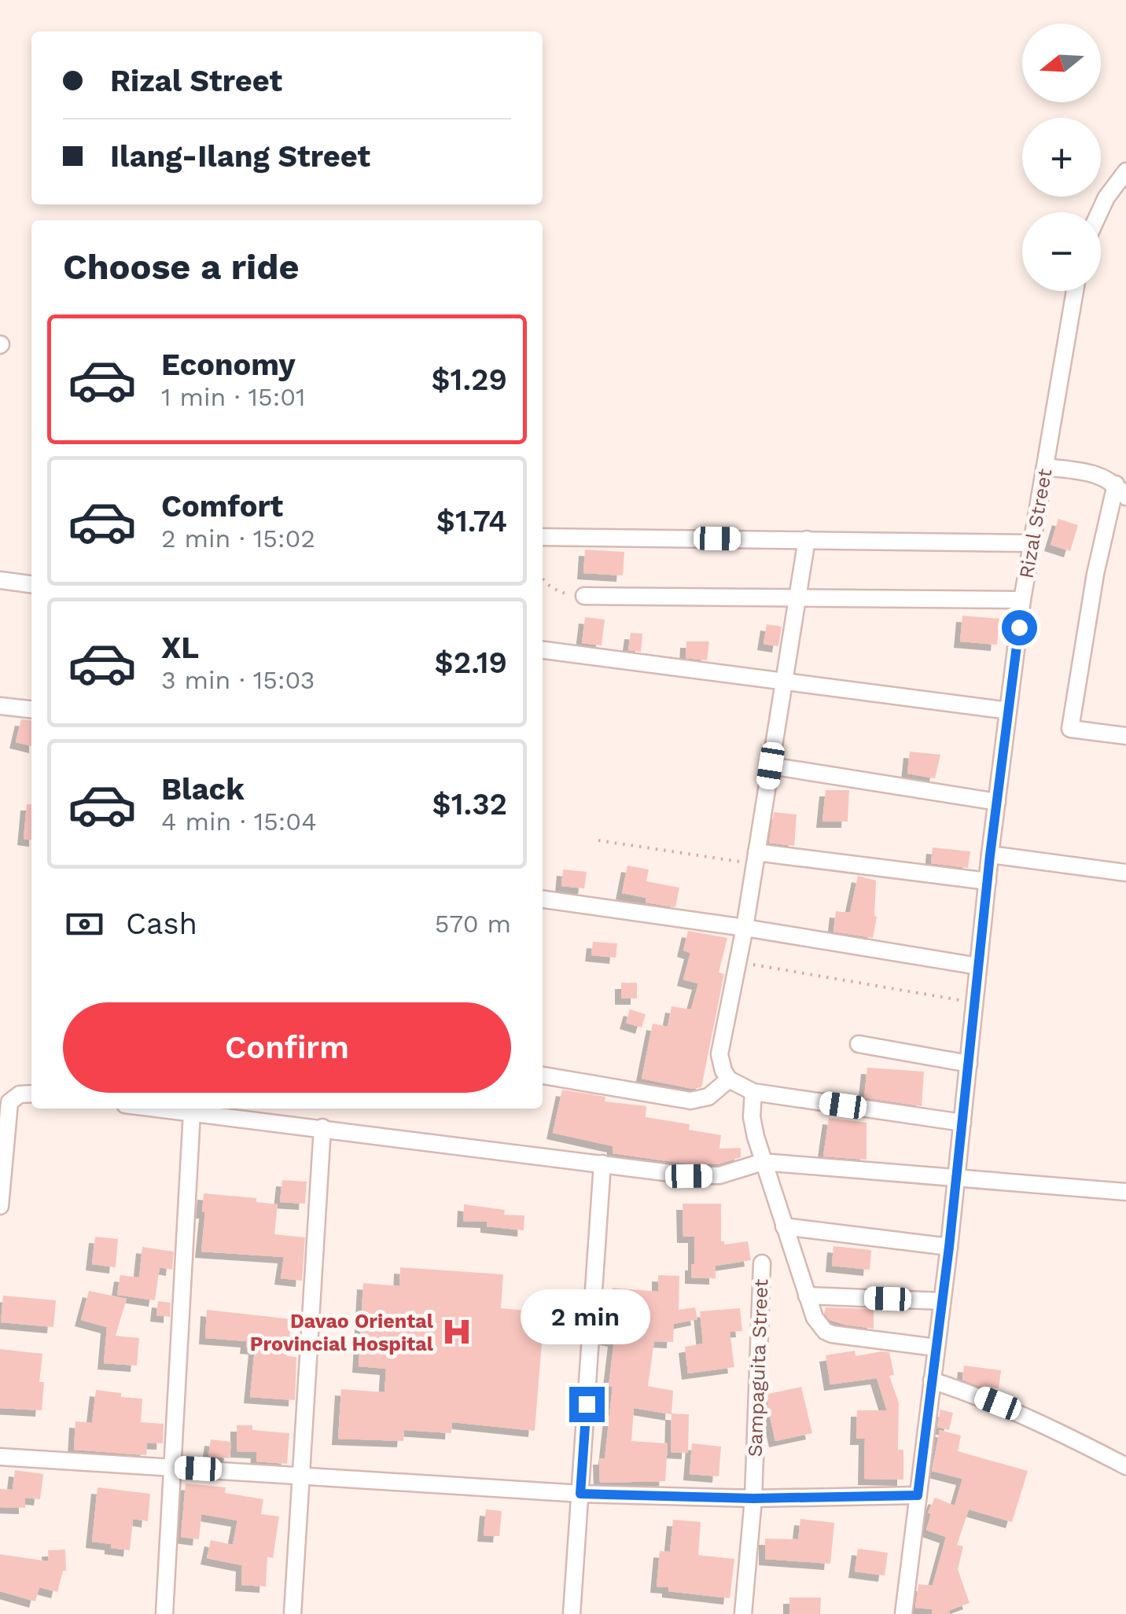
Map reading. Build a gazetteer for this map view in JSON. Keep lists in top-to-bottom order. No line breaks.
{"streets":{"street":["Rizal Street","Sampaguita Street"]},"places":{"hospital":["Davao Oriental Provincial Hospital"]},"north":"left","page":{"map_buttons":["+","−"],"banner":["Rizal Street","Ilang-Ilang Street"],"heading":"Choose a ride","list":[{"name":"Economy","note":"1 min · 15:01","value":"$1.29"},{"name":"Comfort","note":"2 min · 15:02","value":"$1.74"},{"name":"XL","note":"3 min · 15:03","value":"$2.19"},{"name":"Black","note":"4 min · 15:04","value":"$1.32"}],"pay":["Cash","570 m"],"buttons":"Confirm","bubble":"2 min"}}
